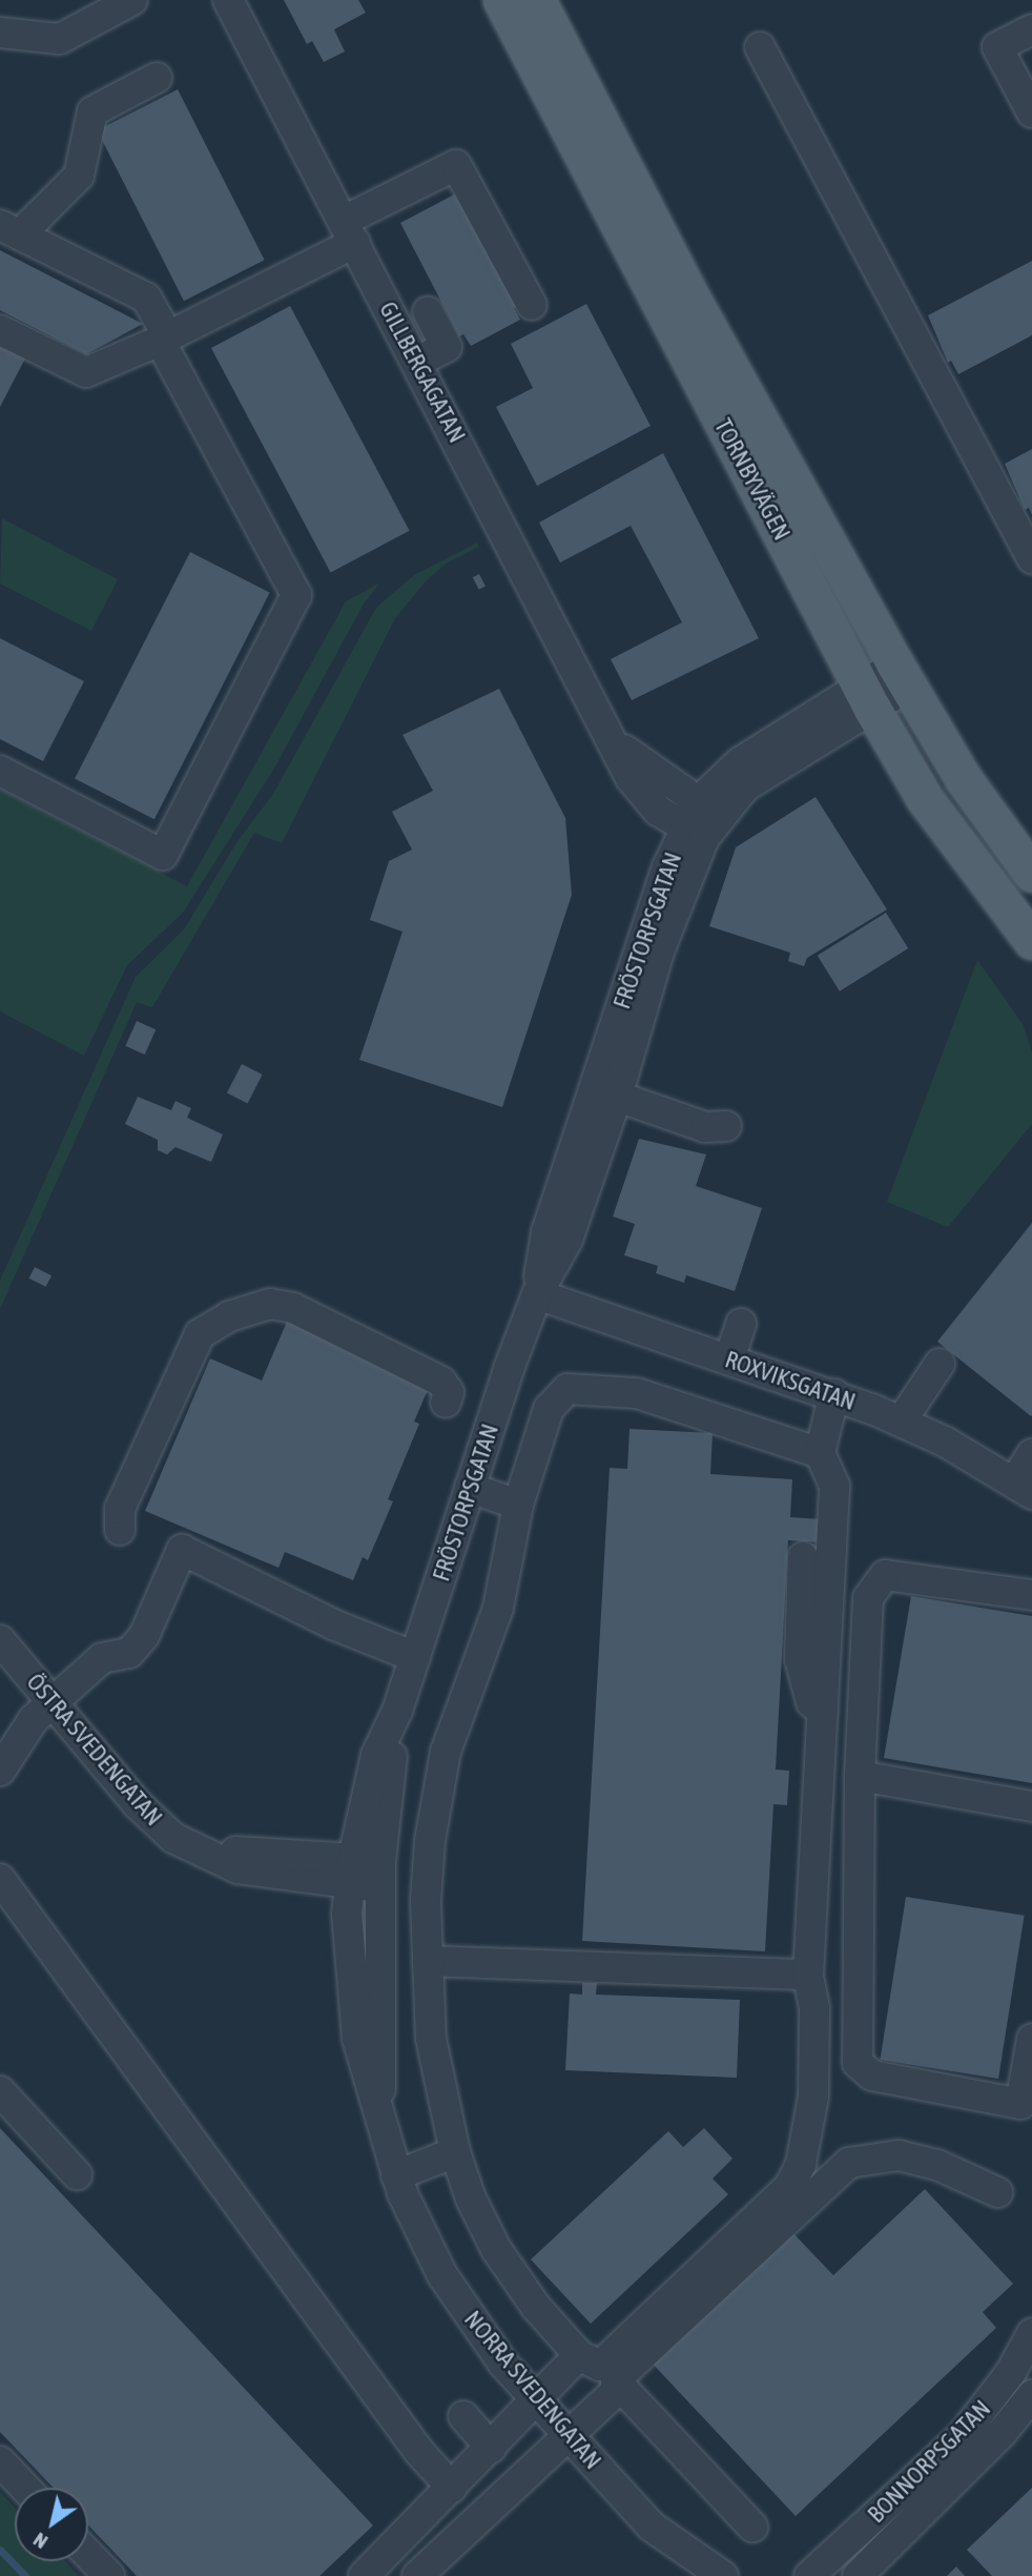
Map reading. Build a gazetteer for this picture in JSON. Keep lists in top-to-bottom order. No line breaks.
{"streets":{"main road":["TORNBYVÄGEN"],"street":["GILLBERGAGATAN","FRÖSTORPSGATAN","ROXVIKSGATAN","ÖSTRA SVEDENGATAN","NORRA SVEDENGATAN","BONNORPSGATAN"]},"crossings":[["GILLBERGAGATAN","FRÖSTORPSGATAN"],["TORNBYVÄGEN","FRÖSTORPSGATAN"],["FRÖSTORPSGATAN","ROXVIKSGATAN"],["FRÖSTORPSGATAN","ÖSTRA SVEDENGATAN"],["FRÖSTORPSGATAN","NORRA SVEDENGATAN"],["ÖSTRA SVEDENGATAN","NORRA SVEDENGATAN"]],"north":"bottom left"}
